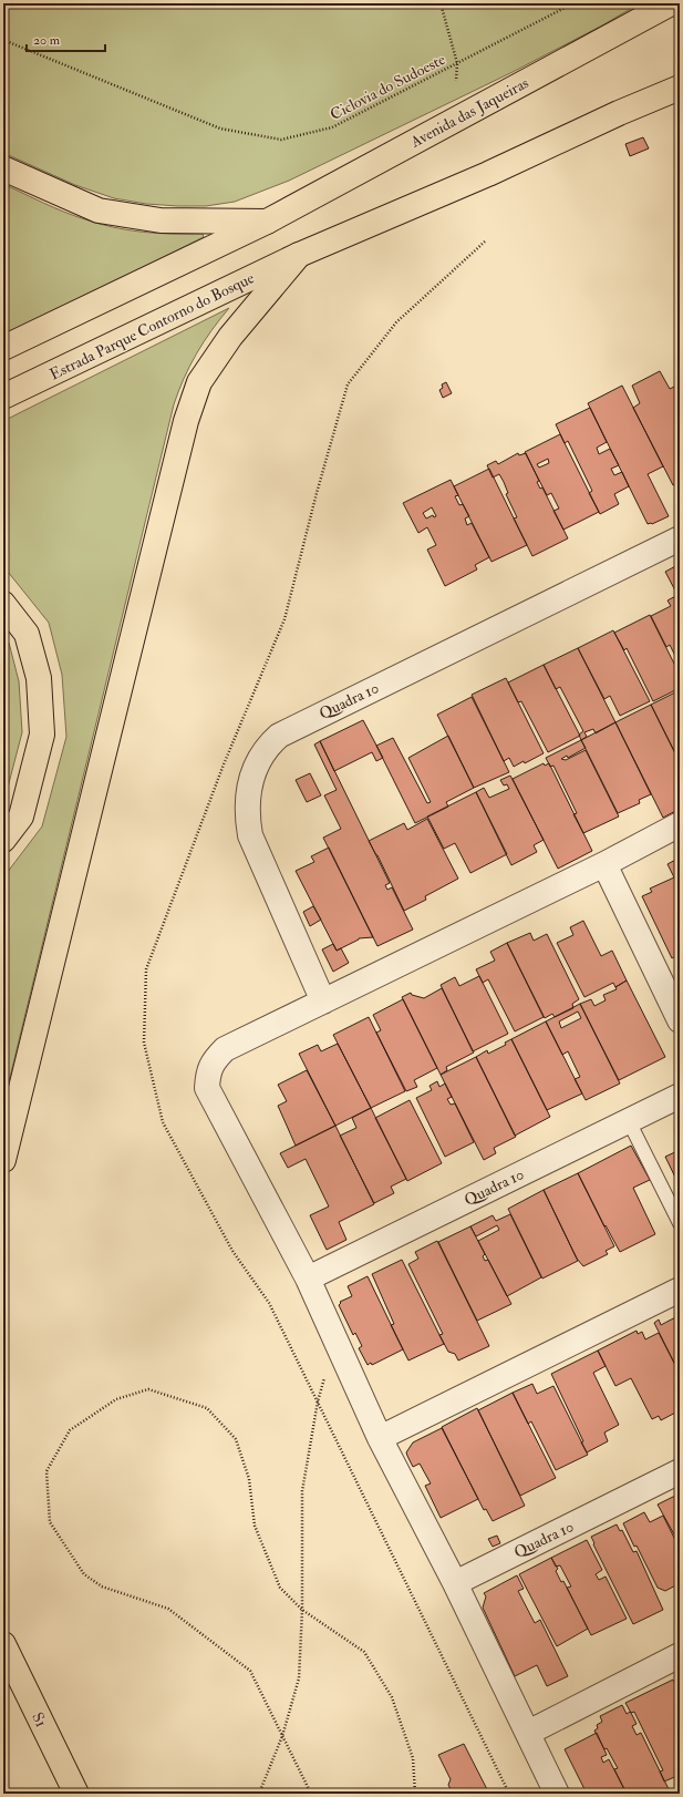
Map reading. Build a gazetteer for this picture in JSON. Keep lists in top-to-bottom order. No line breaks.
{"streets":{"main road":["Avenida das Jaqueiras","Estrada Parque Contorno do Bosque","S1"],"street":["Quadra 10"],"path":["Ciclovia do Sudoeste"]},"scale_bar":"20 m"}
